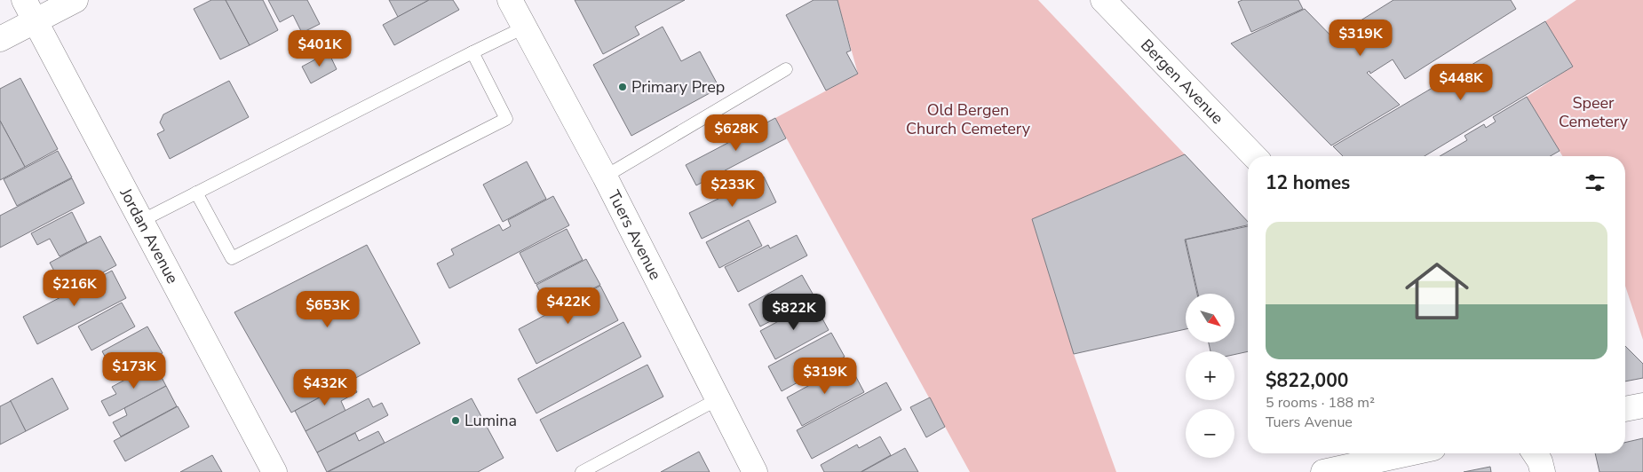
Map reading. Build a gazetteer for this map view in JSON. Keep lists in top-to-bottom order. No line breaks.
{"streets":{"street":["Bergen Avenue","Tuers Avenue","Jordan Avenue"]},"parks":["Speer Cemetery","Old Bergen Church Cemetery"],"places":["Primary Prep","Lumina"],"north":"bottom right","page":{"price":["$319K","$401K","$448K","$628K","$233K","$216K","$422K","$653K","$822K","$173K","$319K","$432K"],"heading":"12 homes","list":[{"name":"$822,000","note":"5 rooms · 188 m² · Tuers Avenue"}],"map_buttons":["+","−"]}}
